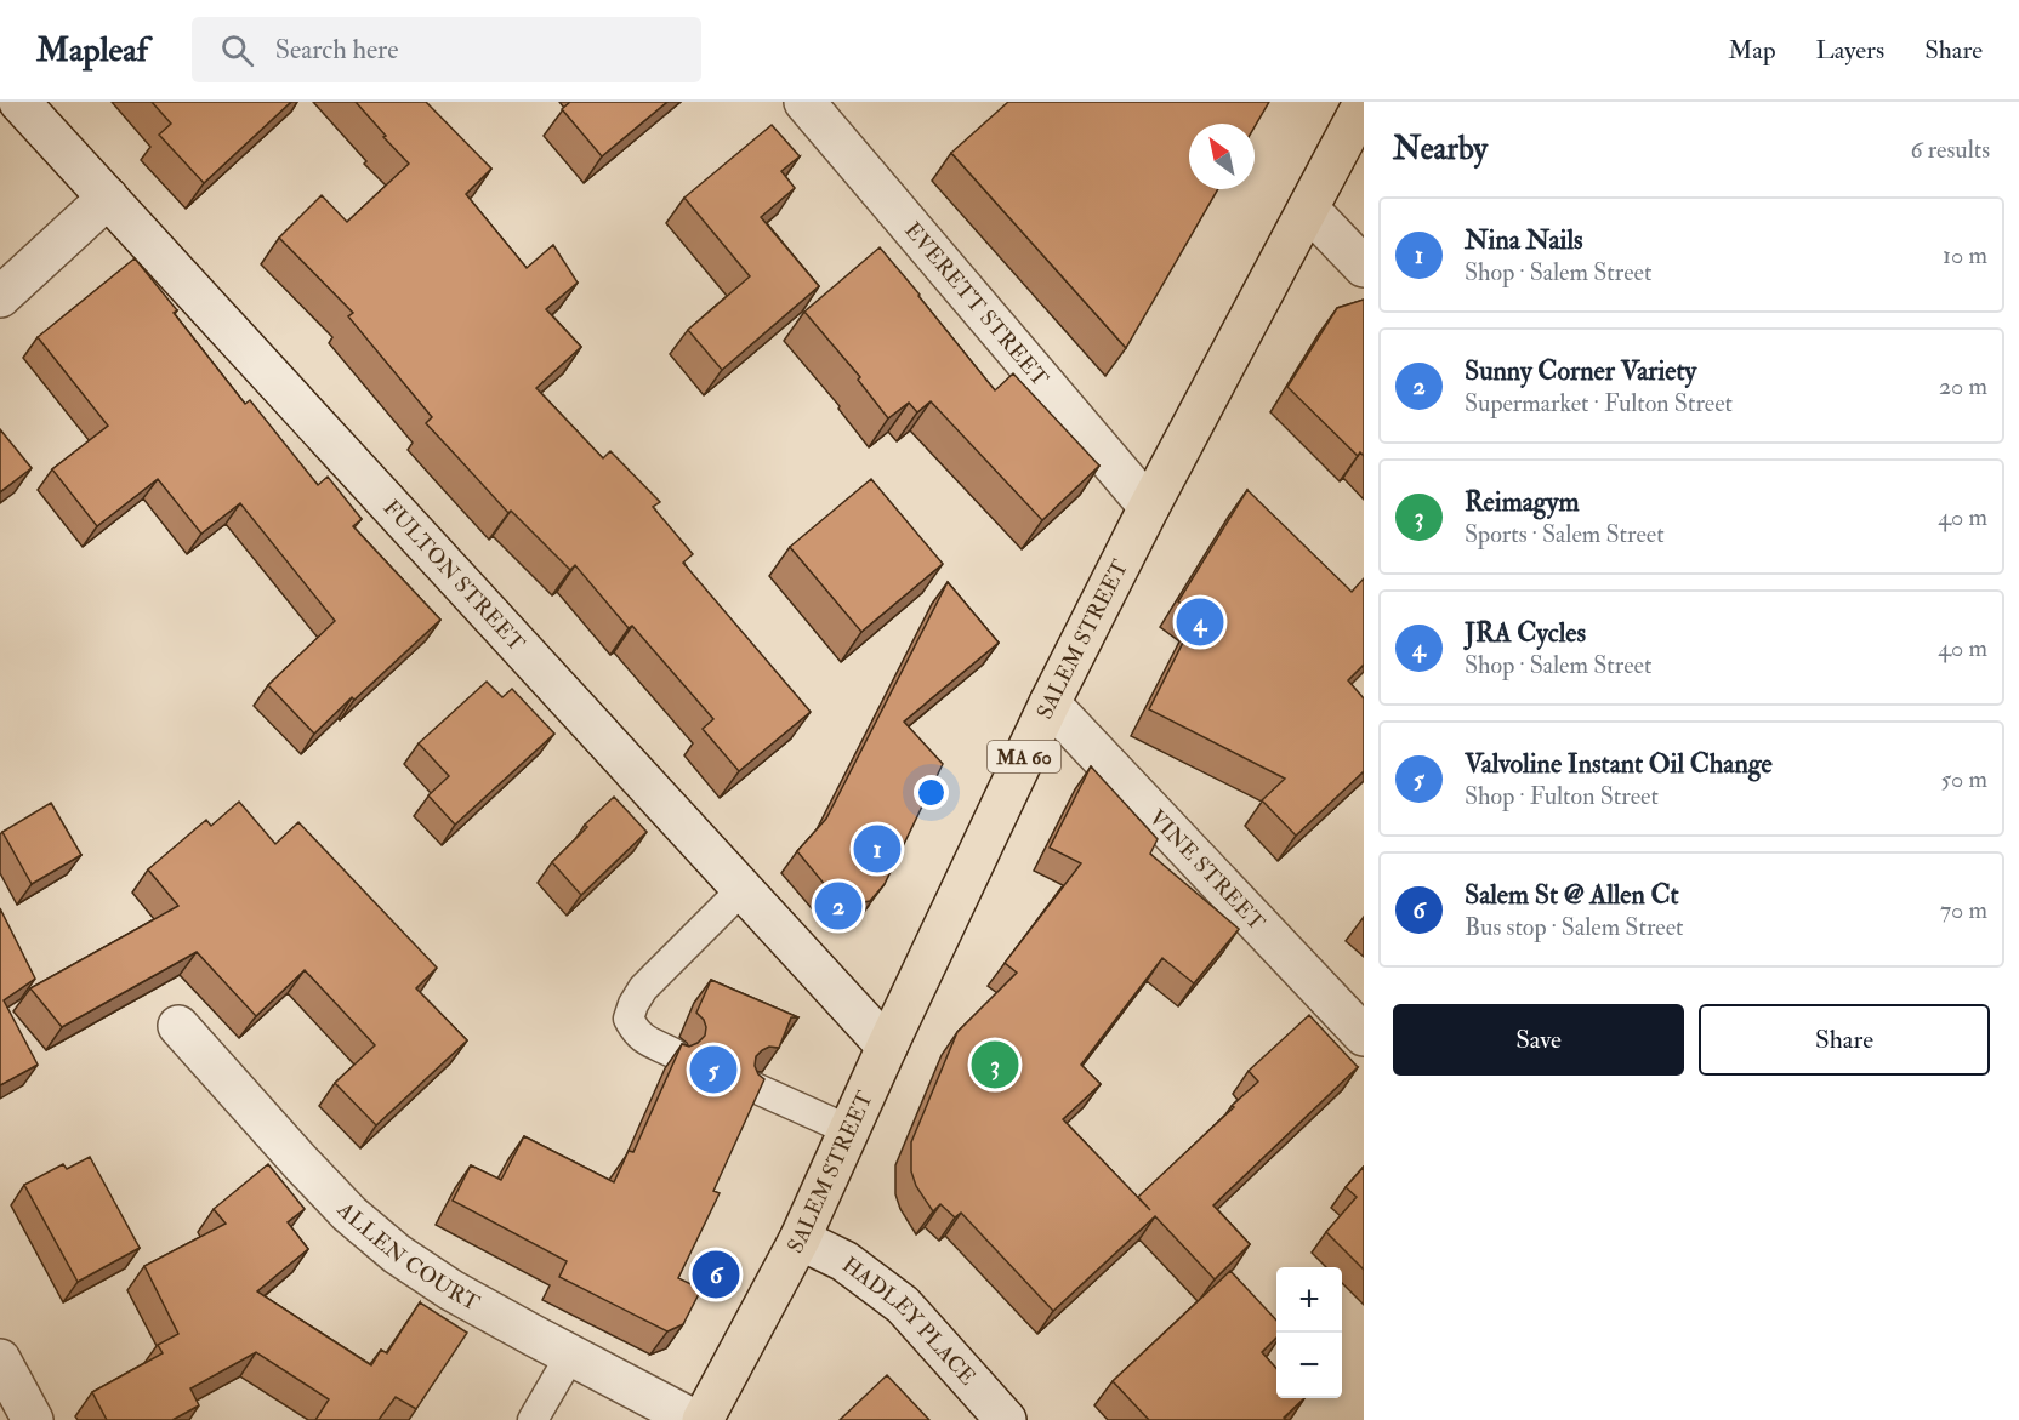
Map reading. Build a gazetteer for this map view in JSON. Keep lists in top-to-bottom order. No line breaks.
{"streets":{"main road":["SALEM STREET","MA 60"],"street":["EVERETT STREET","FULTON STREET","VINE STREET","ALLEN COURT","HADLEY PLACE"]},"crossings":[["EVERETT STREET","SALEM STREET"],["FULTON STREET","SALEM STREET"],["SALEM STREET","VINE STREET"],["SALEM STREET","HADLEY PLACE"]],"north":"top left","page":{"header":"Mapleaf","search":"Search here","nav":["Map","Layers","Share"],"heading":["Nearby","6 results"],"list":[{"mark":"1","name":"Nina Nails","note":"Shop · Salem Street","value":"10 m"},{"mark":"2","name":"Sunny Corner Variety","note":"Supermarket · Fulton Street","value":"20 m"},{"mark":"3","name":"Reimagym","note":"Sports · Salem Street","value":"40 m"},{"mark":"4","name":"JRA Cycles","note":"Shop · Salem Street","value":"40 m"},{"mark":"5","name":"Valvoline Instant Oil Change","note":"Shop · Fulton Street","value":"50 m"},{"mark":"6","name":"Salem St @ Allen Ct","note":"Bus stop · Salem Street","value":"70 m"}],"pins":["4","1","2","3","5","6"],"buttons":["Save","Share"],"map_buttons":["+","−"]}}
